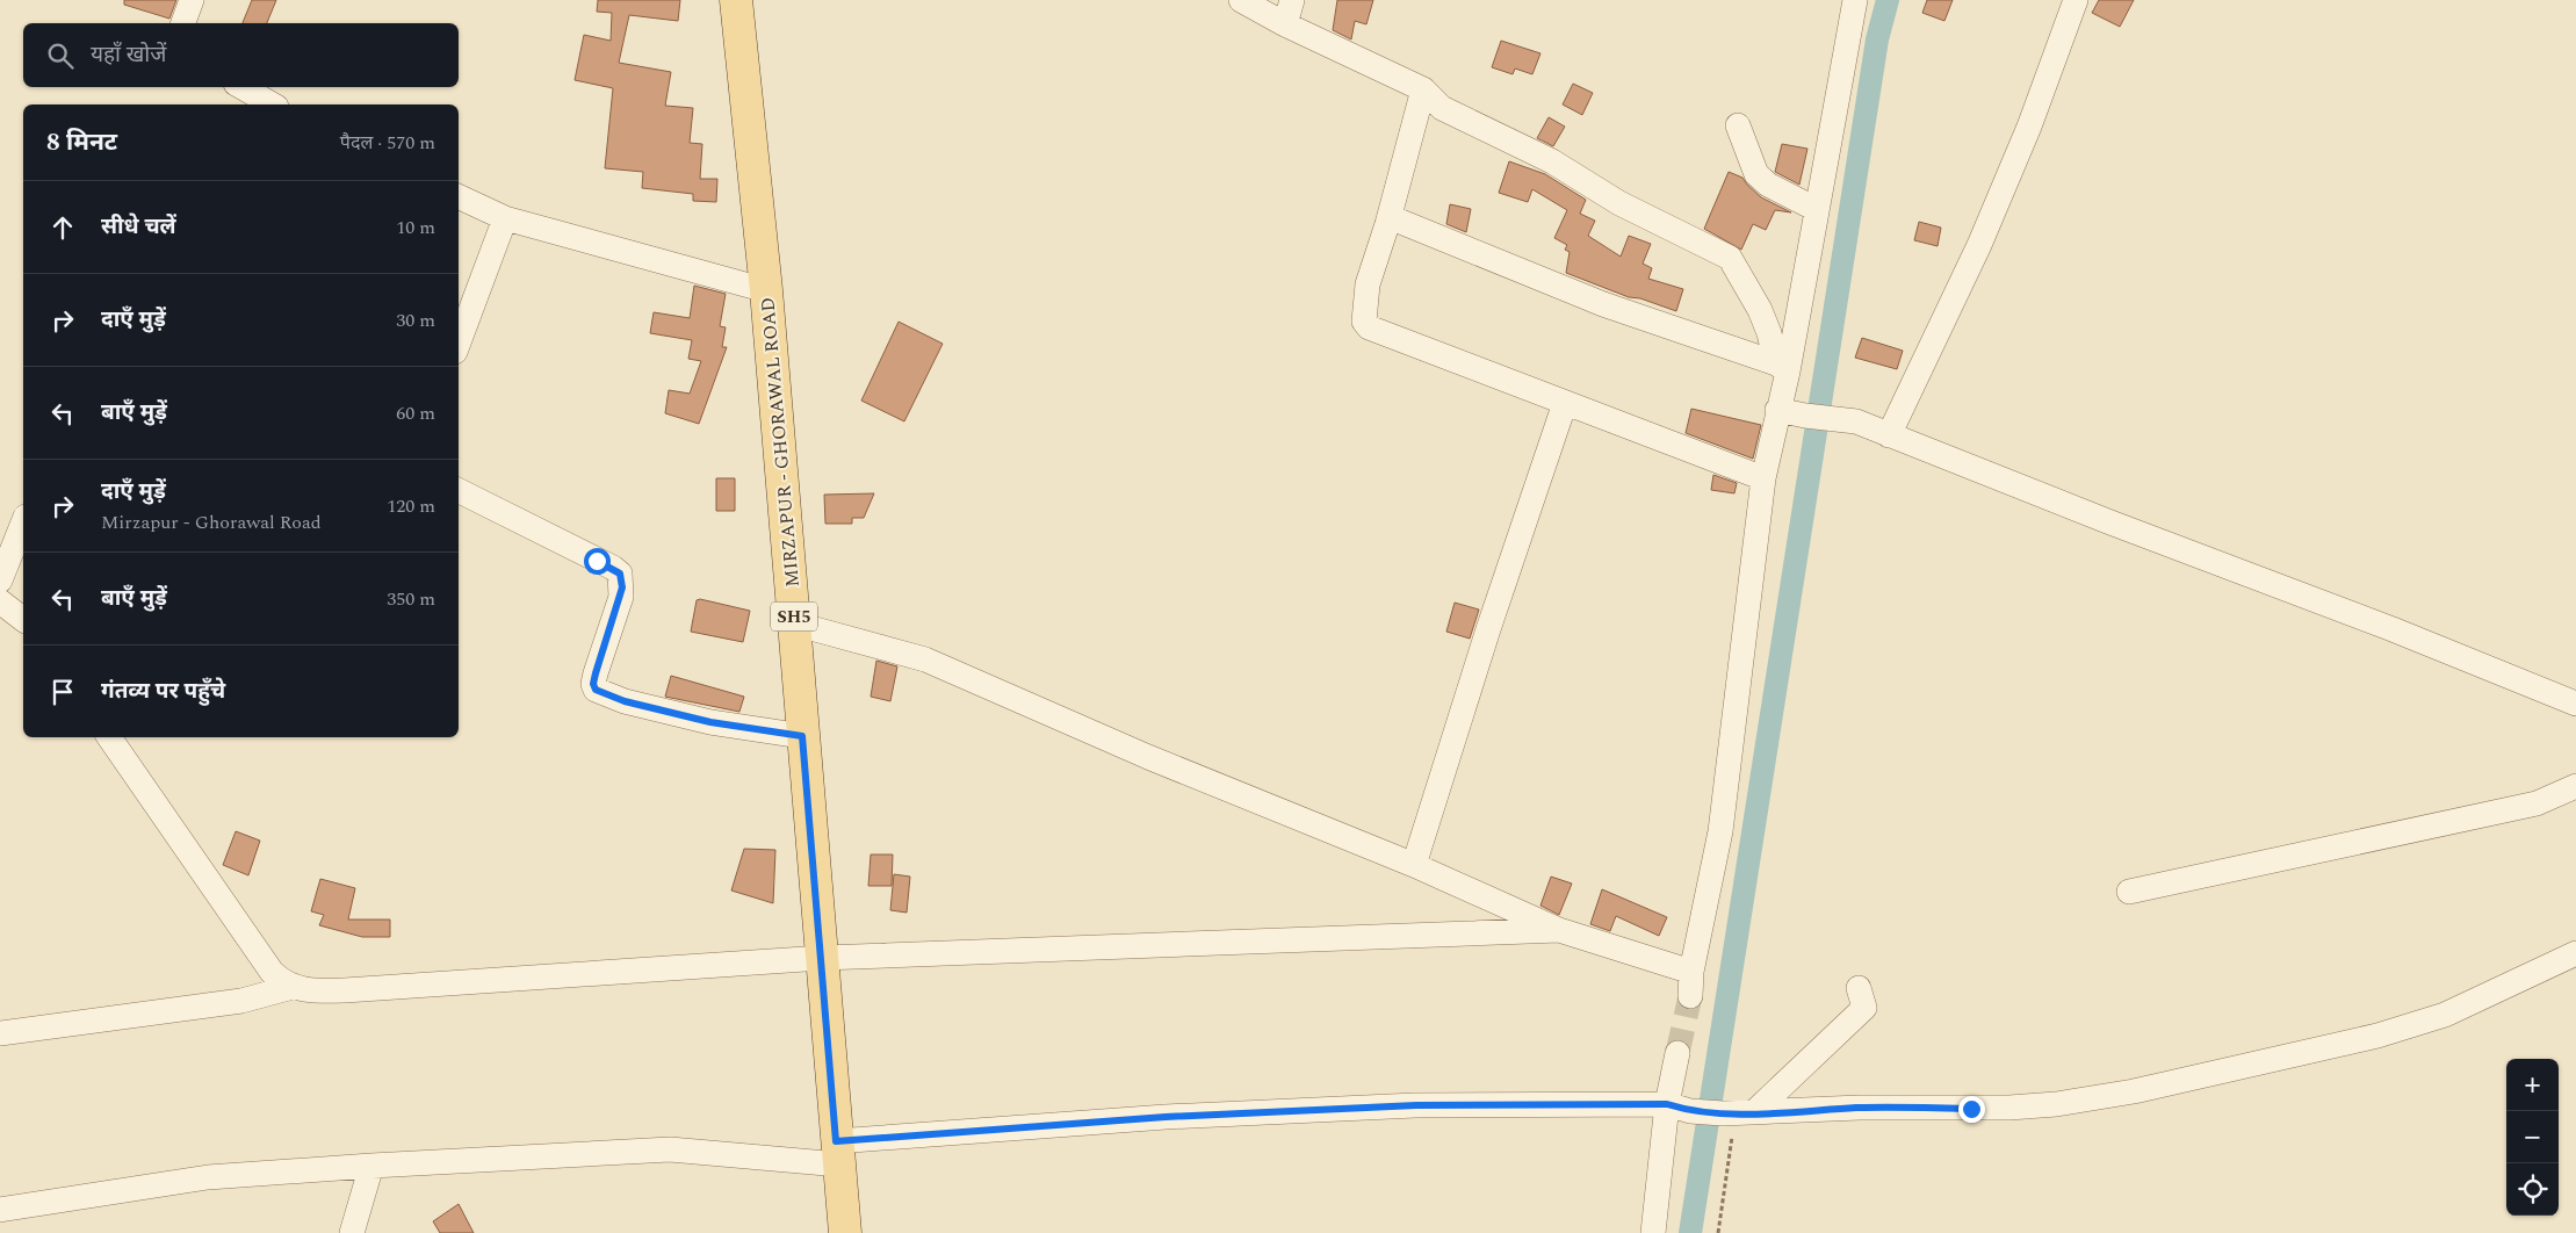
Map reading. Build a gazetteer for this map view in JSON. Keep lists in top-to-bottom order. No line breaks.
{"streets":{"main road":["MIRZAPUR - GHORAWAL ROAD","SH5"]},"page":{"search":"यहाँ खोजें","heading":["8 मिनट","पैदल · 570 m"],"list":[["सीधे चलें","10 m"],["दाएँ मुड़ें","30 m"],["बाएँ मुड़ें","60 m"],["दाएँ मुड़ें","Mirzapur - Ghorawal Road","120 m"],["बाएँ मुड़ें","350 m"],"गंतव्य पर पहुँचे"],"map_buttons":["+","−"]}}
